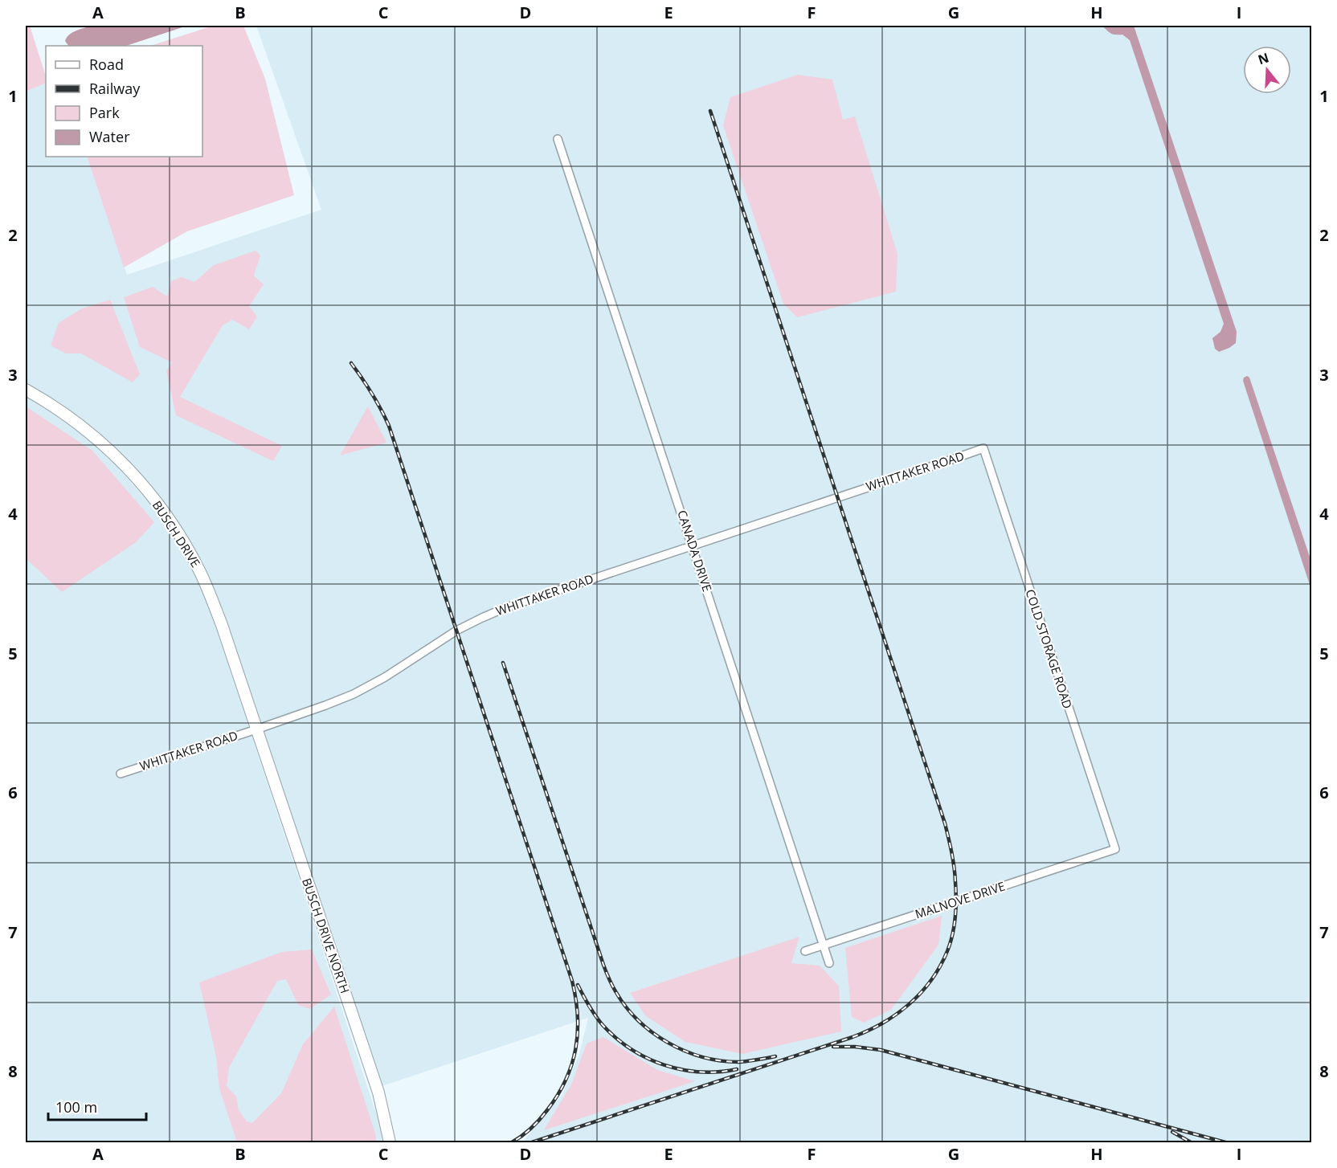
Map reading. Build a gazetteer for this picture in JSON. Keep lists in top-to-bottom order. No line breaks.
{"streets":{"street":["WHITTAKER ROAD","BUSCH DRIVE","CANADA DRIVE","COLD STORAGE ROAD","MALNOVE DRIVE","BUSCH DRIVE NORTH"]},"crossings":[["WHITTAKER ROAD","BUSCH DRIVE"],["WHITTAKER ROAD","CANADA DRIVE"],["WHITTAKER ROAD","COLD STORAGE ROAD"],["WHITTAKER ROAD","BUSCH DRIVE NORTH"],["BUSCH DRIVE","BUSCH DRIVE NORTH"],["CANADA DRIVE","MALNOVE DRIVE"],["COLD STORAGE ROAD","MALNOVE DRIVE"]],"legend":["Road","Railway","Park","Water"],"scale_bar":"100 m","north":"top","grid":{"columns":["A","B","C","D","E","F","G","H","I"],"rows":["1","2","3","4","5","6","7","8"]}}
